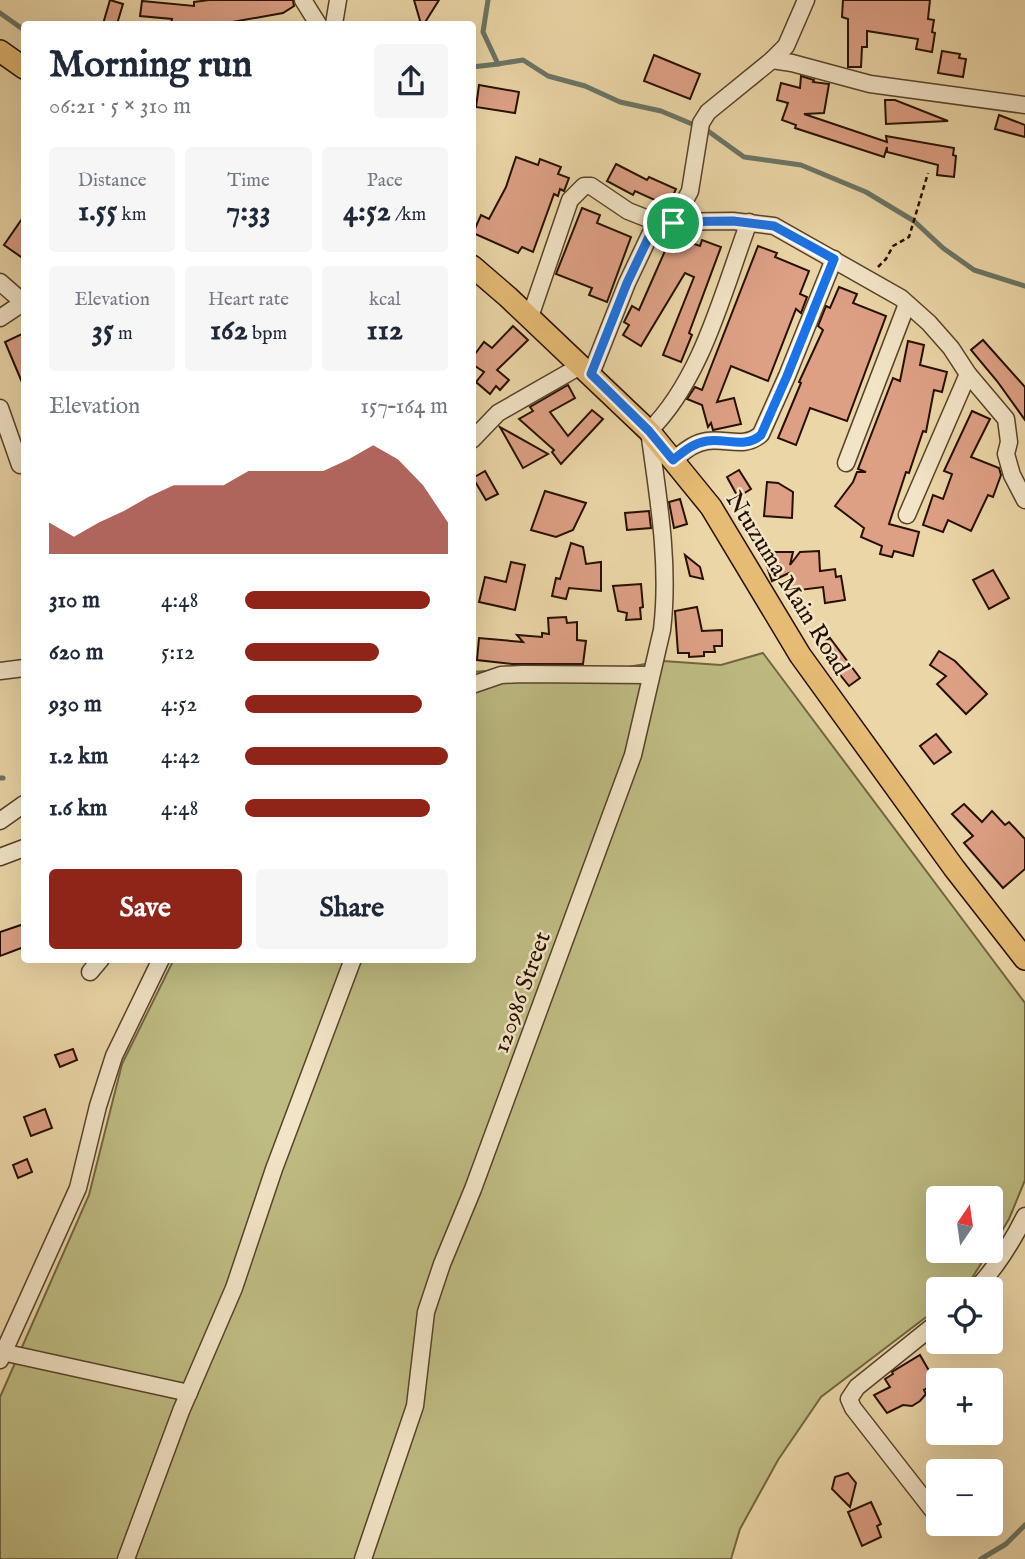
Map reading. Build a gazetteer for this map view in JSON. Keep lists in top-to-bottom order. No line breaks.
{"streets":{"main road":["Ntuzuma Main Road"],"street":["120986 Street"]},"crossings":[["Ntuzuma Main Road","120986 Street"]],"north":"top","page":{"heading":["Morning run","06:21 · 5 × 310 m"],"stats":[["Distance","1.55 km"],["Time","7:33"],["Pace","4:52 /km"],["Elevation","35 m"],["Heart rate","162 bpm"],["kcal","112"]],"chart":["Elevation","157–164 m"],"list":[{"name":"310 m","note":"4:48"},{"name":"620 m","note":"5:12"},{"name":"930 m","note":"4:52"},{"name":"1.2 km","note":"4:42"},{"name":"1.6 km","note":"4:48"}],"buttons":["Save","Share"],"map_buttons":["+","−"]}}
